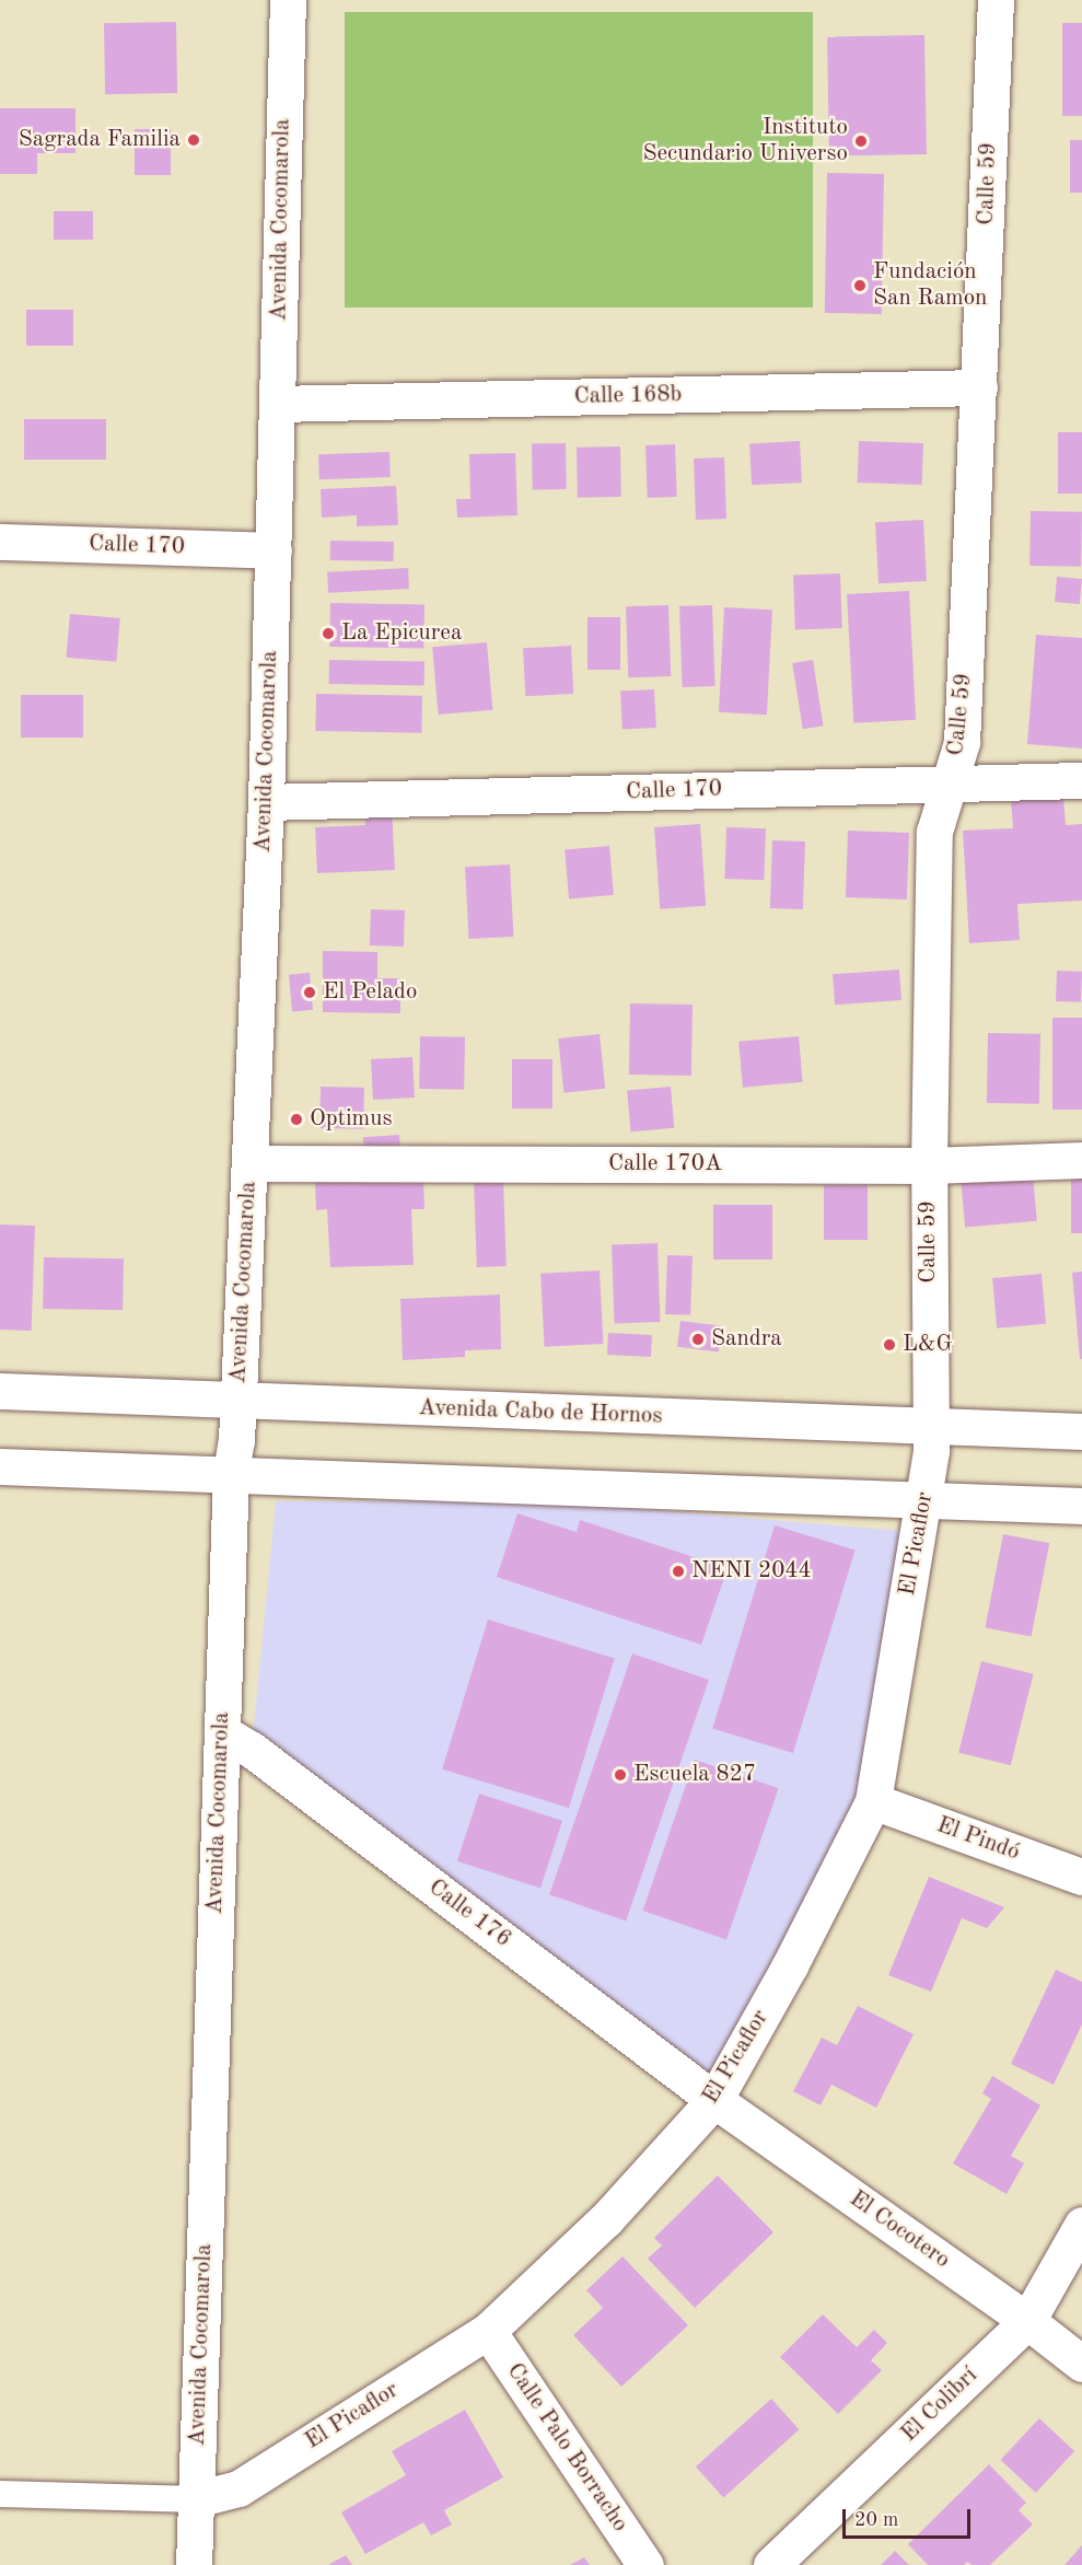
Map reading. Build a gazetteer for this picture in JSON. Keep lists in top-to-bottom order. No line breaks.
{"streets":{"street":["Calle 59","Avenida Cocomarola","Calle 168b","Calle 170","Calle 170A","Avenida Cabo de Hornos","El Picaflor","El Pindó","Calle 176","El Cocotero","El Colibrí","Calle Palo Borracho"]},"crossings":[["Calle 59","Calle 168b"],["Calle 59","Calle 170"],["Calle 59","Calle 170A"],["Calle 59","Avenida Cabo de Hornos"],["Calle 59","El Picaflor"],["Avenida Cocomarola","Calle 168b"],["Avenida Cocomarola","Calle 170"],["Avenida Cocomarola","Calle 170A"],["Avenida Cocomarola","Avenida Cabo de Hornos"],["Avenida Cocomarola","El Picaflor"],["Avenida Cocomarola","Calle 176"],["Avenida Cabo de Hornos","El Picaflor"],["El Picaflor","El Pindó"],["El Picaflor","Calle 176"],["El Picaflor","El Cocotero"],["El Picaflor","Calle Palo Borracho"],["Calle 176","El Cocotero"],["El Cocotero","El Colibrí"]],"places":["Sagrada Familia","Instituto Secundario Universo","Fundación San Ramon","La Epicurea","El Pelado","Optimus","Sandra","L&G","NENI 2044","Escuela 827"],"scale_bar":"20 m"}
